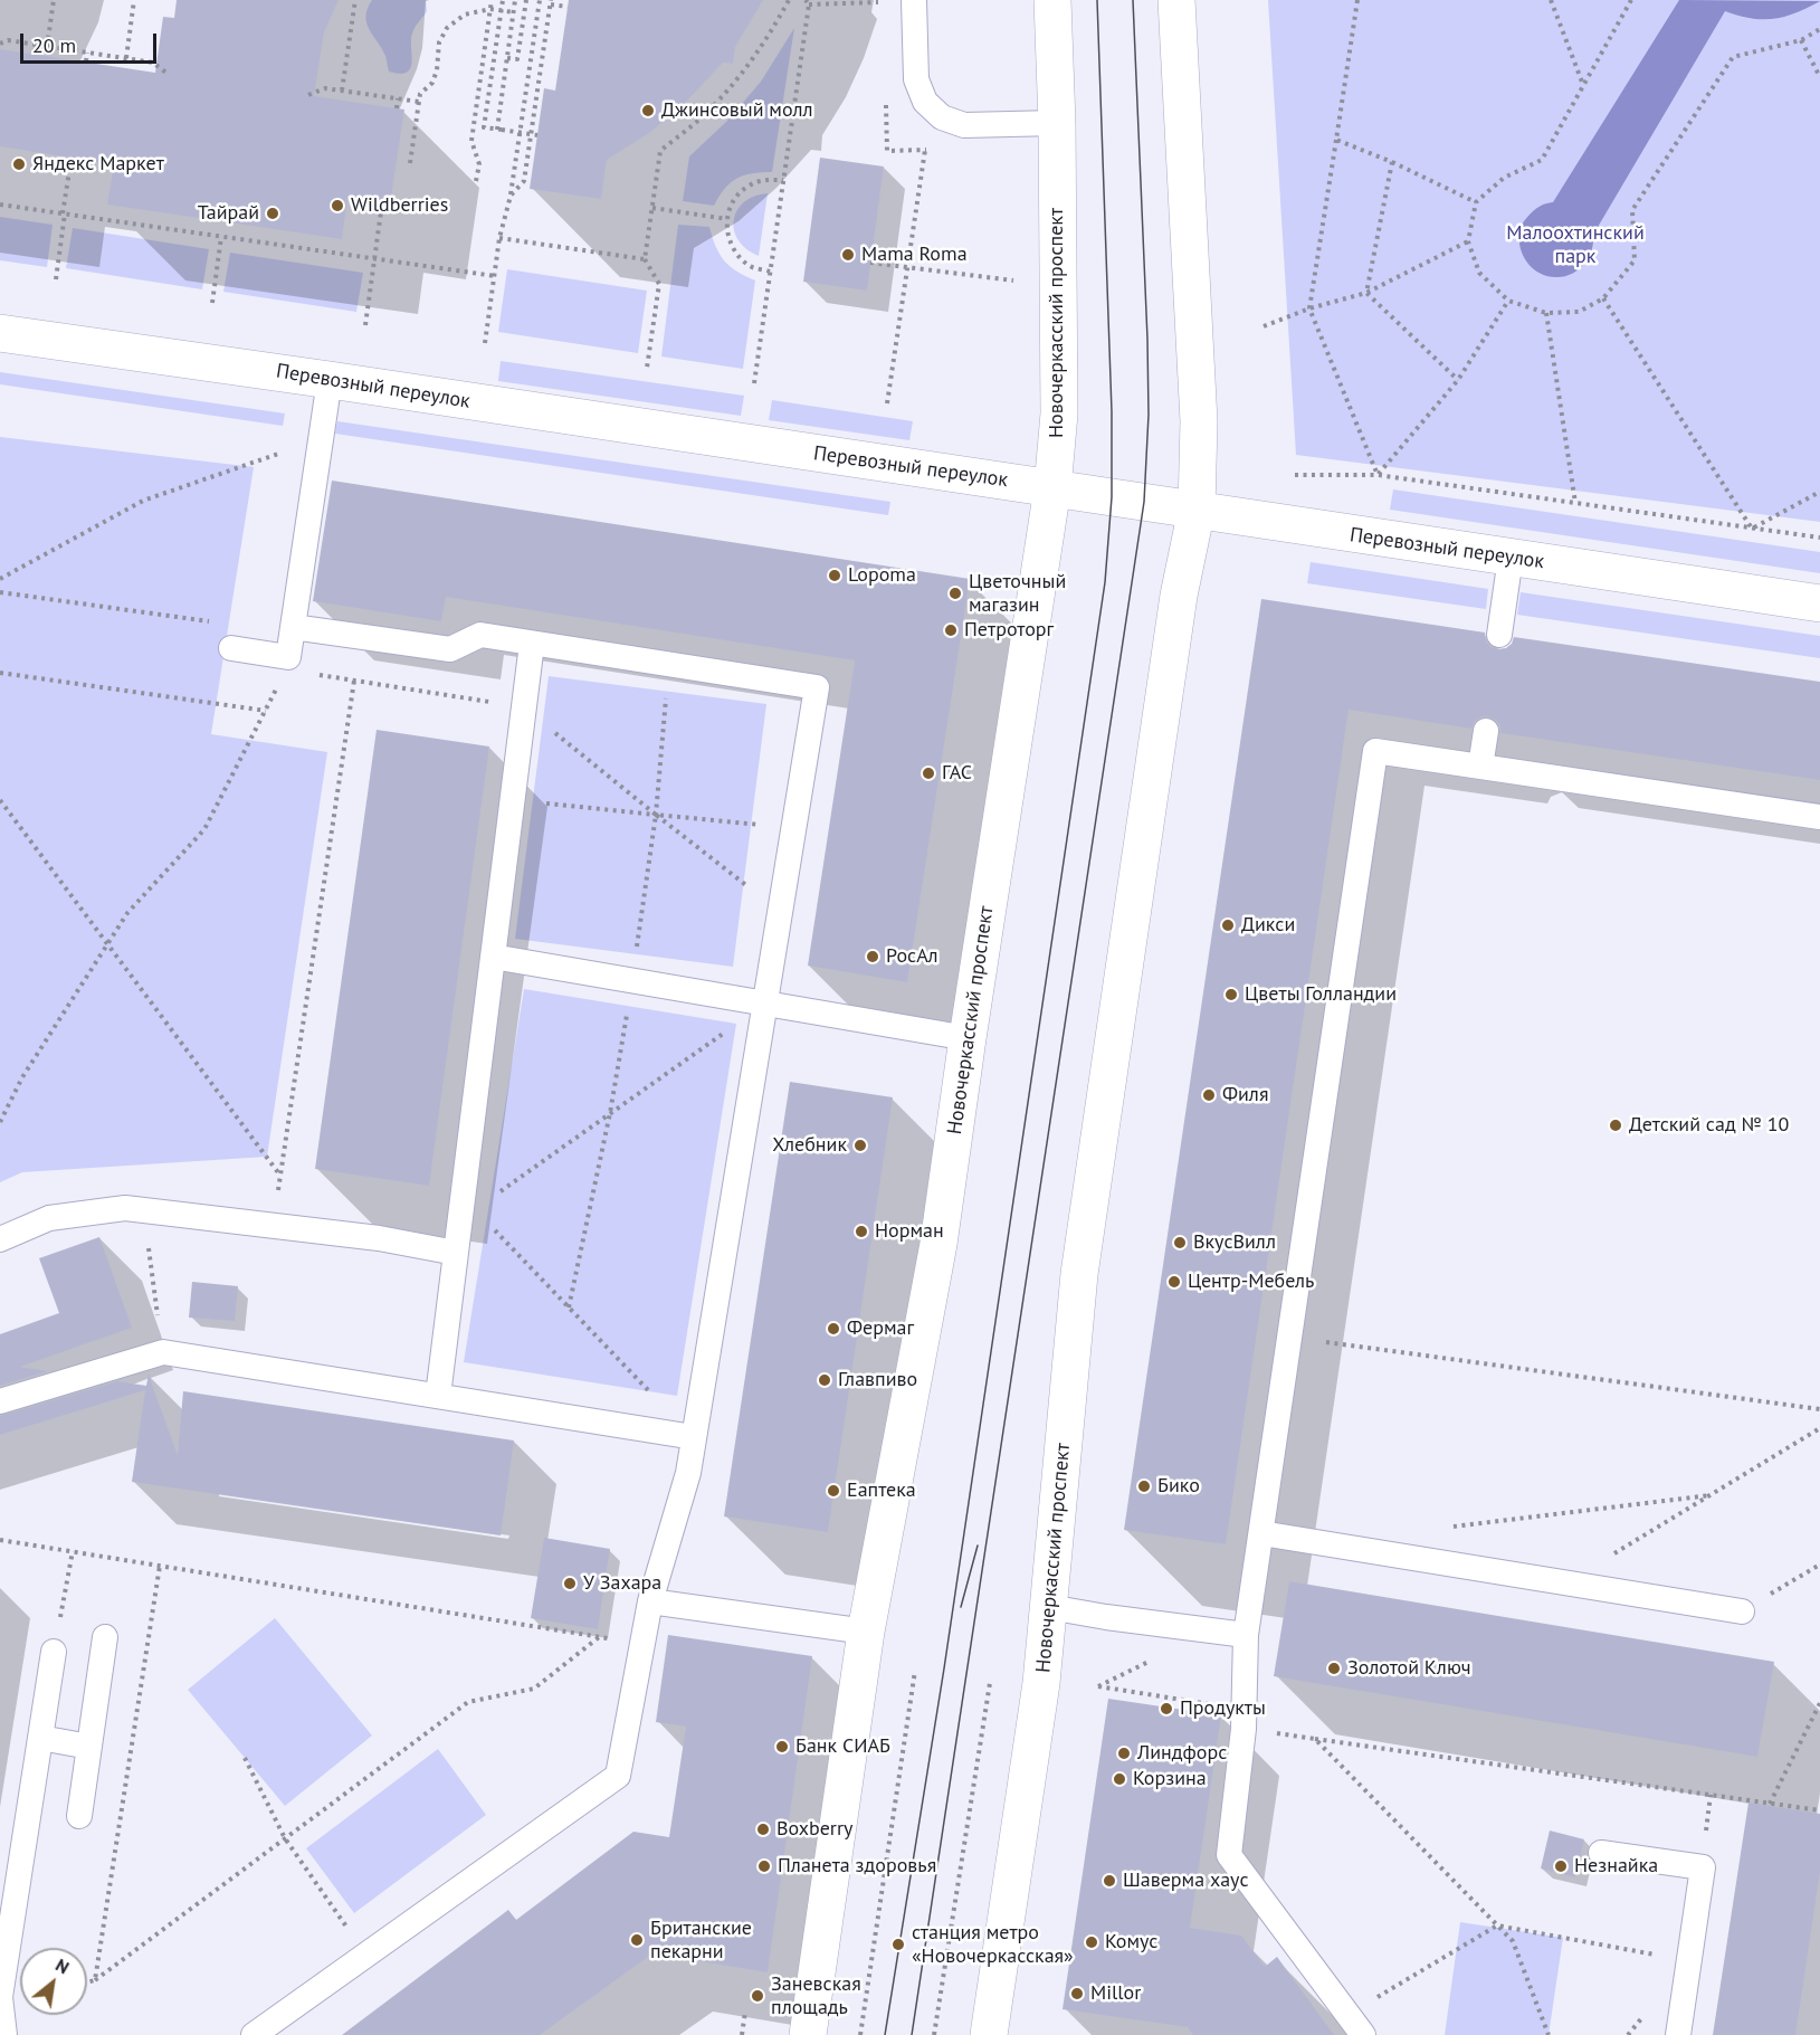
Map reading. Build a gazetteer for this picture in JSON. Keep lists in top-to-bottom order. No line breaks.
{"streets":{"main road":["Новочеркасский проспект","Перевозный переулок"]},"crossings":[["Новочеркасский проспект","Перевозный переулок"]],"parks":["Малоохтинский парк"],"places":["Джинсовый молл","Яндекс Маркет","Wildberries","Тайрай","Mama Roma","Lopoma","Цветочный магазин","Петроторг","ГАС","Дикси","РосАл","Цветы Голландии","Филя","Детский сад № 10","Хлебник","Норман","ВкусВилл","Центр-Мебель","Фермаг","Главпиво","Бико","Еаптека","У Захара","Золотой Ключ","Продукты","Банк СИАБ","Линдфорс","Корзина","Boxberry","Планета здоровья","Незнайка","Шаверма хаус","Британские пекарни","Комус","станция метро «Новочеркасская»","Millor","Заневская площадь"],"scale_bar":"20 m","north":"top right"}
